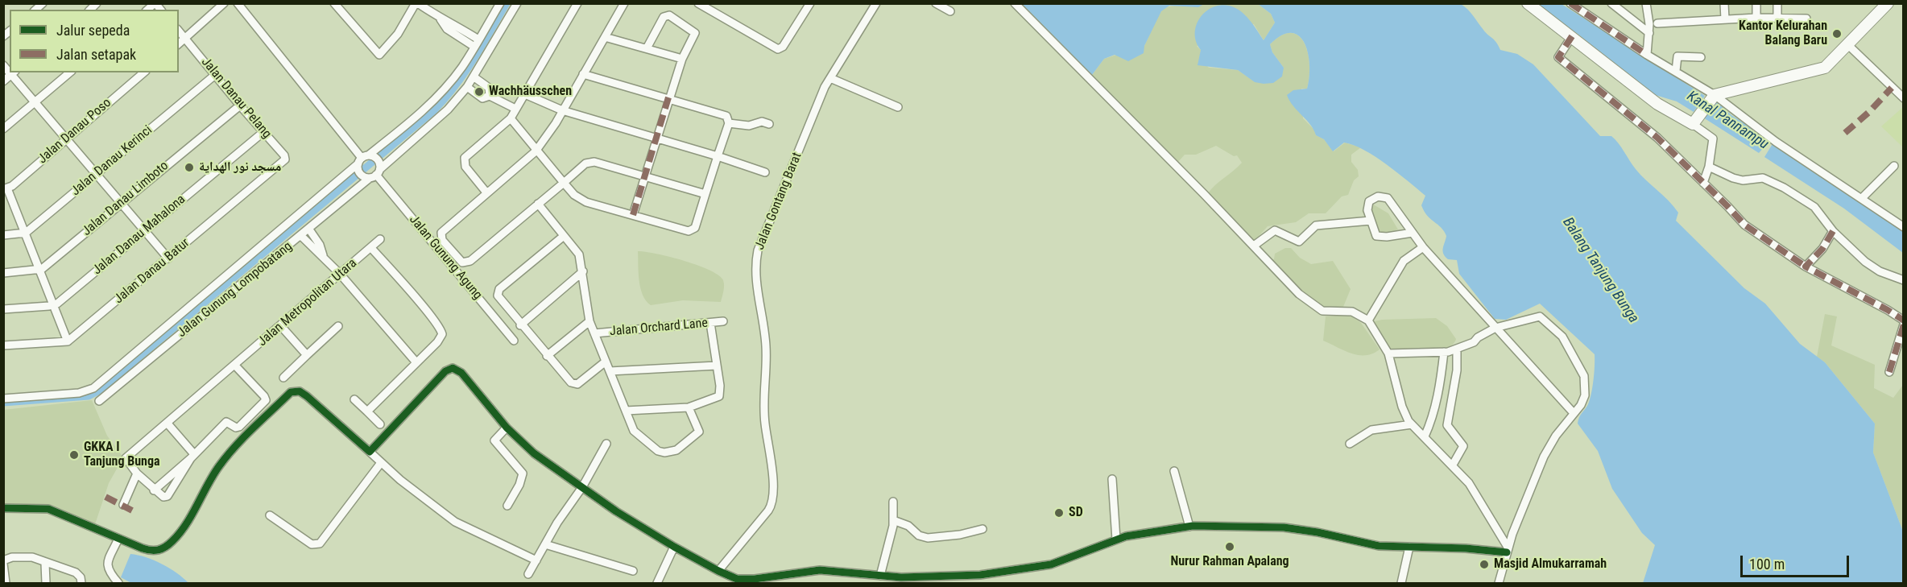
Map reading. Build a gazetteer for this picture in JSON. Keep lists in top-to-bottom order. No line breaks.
{"streets":{"street":["Jalan Danau Pelang","Jalan Danau Poso","Jalan Danau Kerinci","Jalan Danau Limboto","Jalan Gontang Barat","Jalan Danau Mahalona","Jalan Gunung Agung","Jalan Danau Batur","Jalan Gunung Lompobatang","Jalan Metropolitan Utara","Jalan Orchard Lane"]},"crossings":[["Jalan Danau Pelang","Jalan Danau Kerinci"],["Jalan Danau Pelang","Jalan Danau Limboto"],["Jalan Danau Pelang","Jalan Danau Mahalona"],["Jalan Danau Pelang","Jalan Danau Batur"],["Jalan Gunung Agung","Jalan Gunung Lompobatang"]],"water":["Kanal Pannampu","Balang Tanjung Bunga"],"places":["Kantor Kelurahan Balang Baru","Wachhäusschen","مسجد نور الهداية","GKKA I Tanjung Bunga","SD","Nurur Rahman Apalang","Masjid Almukarramah"],"legend":["Jalur sepeda","Jalan setapak"],"scale_bar":"100 m"}
